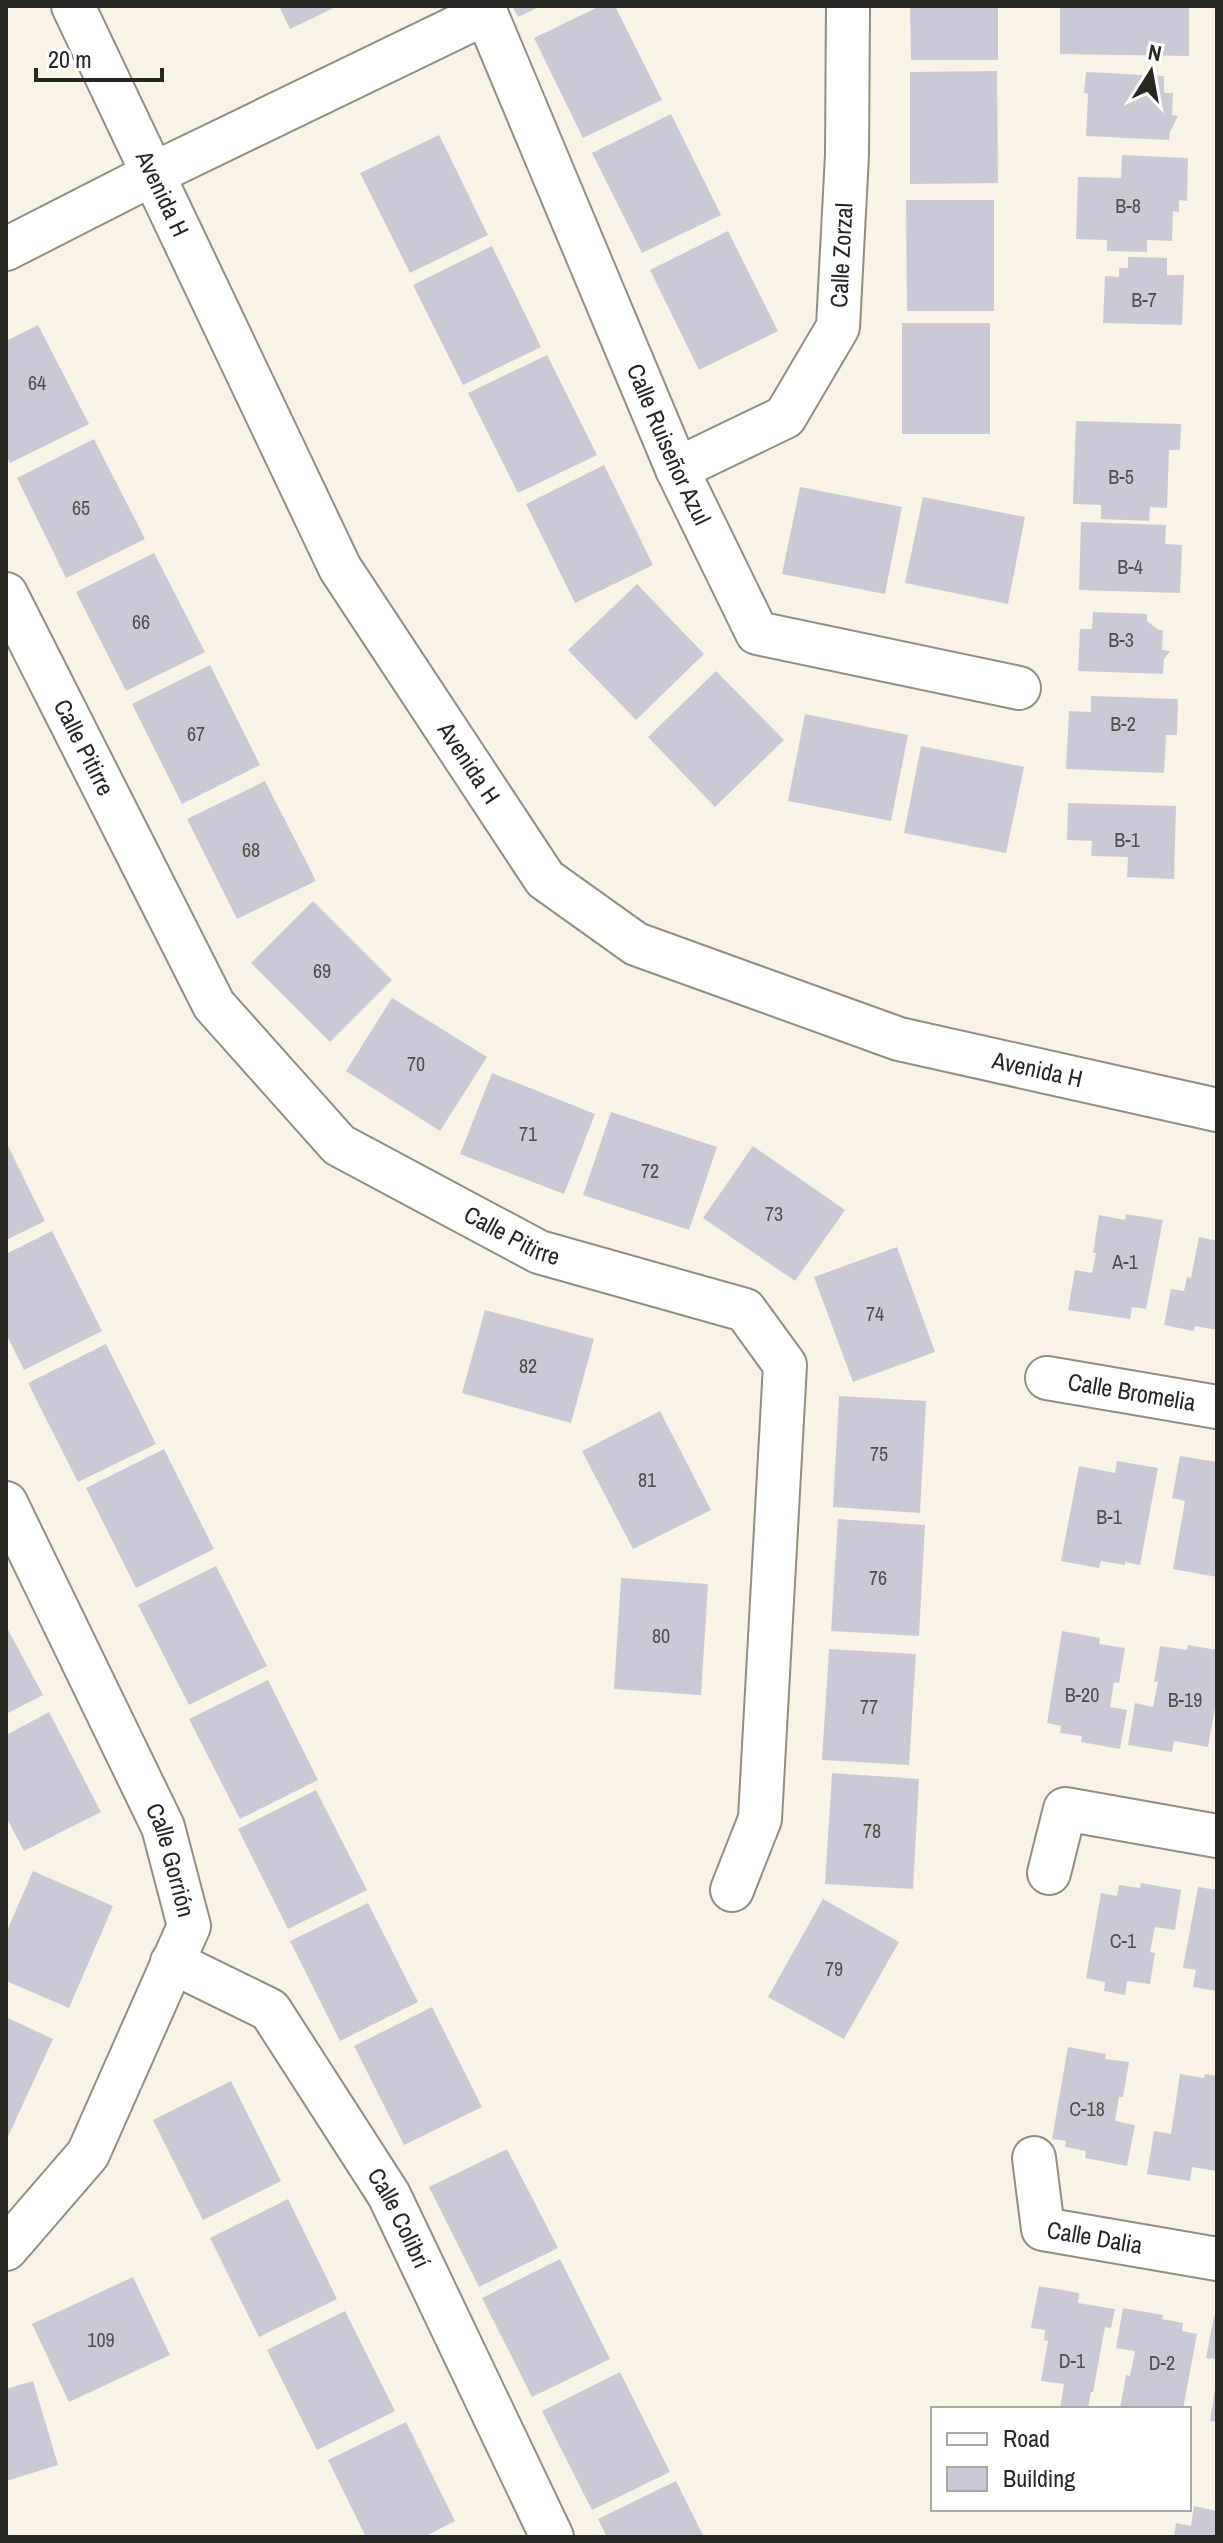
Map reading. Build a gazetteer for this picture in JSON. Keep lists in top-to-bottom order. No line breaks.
{"streets":{"street":["Avenida H","Calle Zorzal","Calle Ruiseñor Azul","Calle Pitirre","Calle Bromelia","Calle Gorrión","Calle Colibrí","Calle Dalia"]},"crossings":[["Calle Zorzal","Calle Ruiseñor Azul"],["Calle Gorrión","Calle Colibrí"]],"house_numbers":["B-8","B-7","64","B-5","65","B-4","66","B-3","B-2","67","B-1","68","69","70","71","72","73","A-1","74","82","75","81","B-1","76","80","B-20","B-19","77","78","C-1","79","C-18","109","D-1","D-2"],"legend":["Road","Building"],"scale_bar":"20 m","north":"top"}
